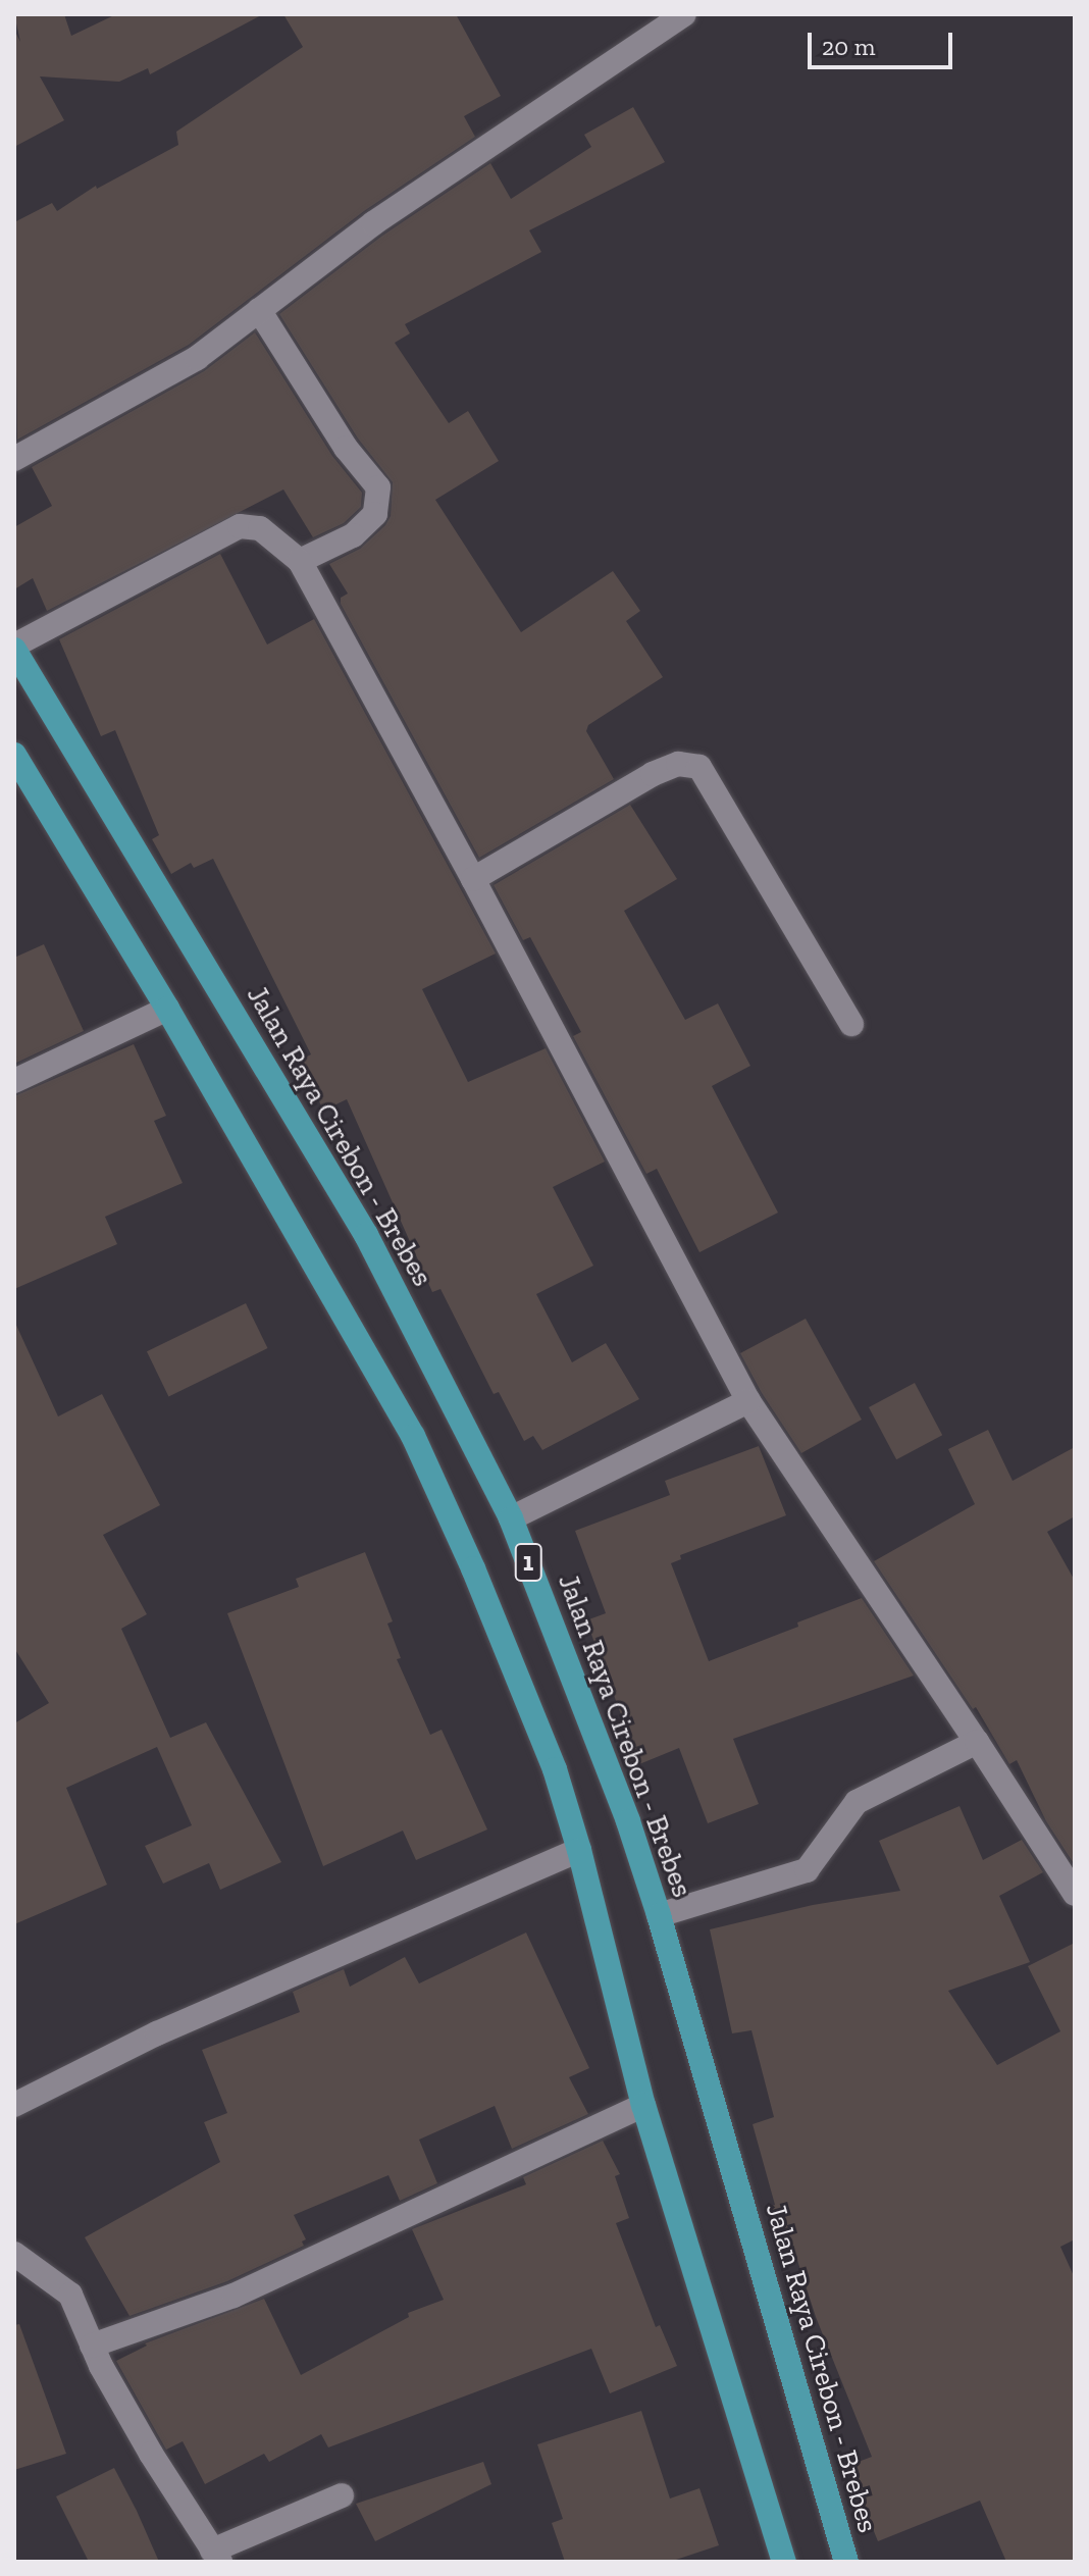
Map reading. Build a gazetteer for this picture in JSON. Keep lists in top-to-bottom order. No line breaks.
{"streets":{"highway":["Jalan Raya Cirebon - Brebes","1"]},"scale_bar":"20 m"}
